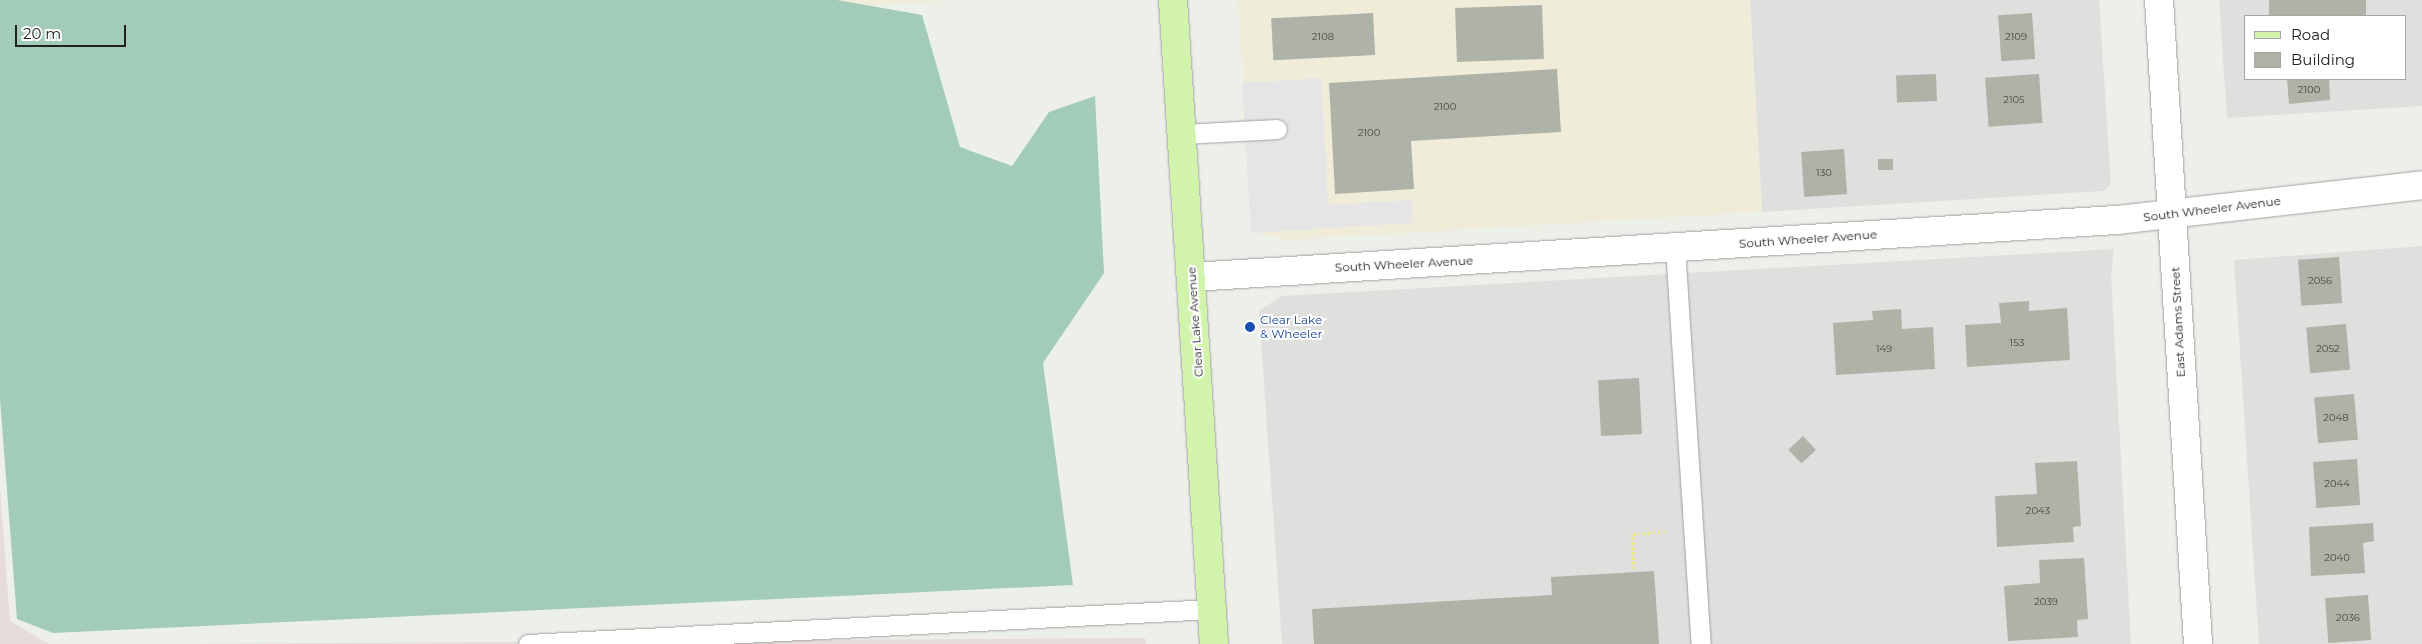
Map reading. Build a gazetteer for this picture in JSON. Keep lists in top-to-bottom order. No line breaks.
{"streets":{"main road":["Clear Lake Avenue"],"street":["South Wheeler Avenue","East Adams Street"]},"crossings":[["South Wheeler Avenue","Clear Lake Avenue"],["South Wheeler Avenue","East Adams Street"]],"places":["Clear Lake & Wheeler"],"house_numbers":["2108","2109","2100","2105","2100","2100","130","2056","153","149","2052","2048","2044","2043","2040","2039","2036"],"legend":["Road","Building"],"scale_bar":"20 m"}
